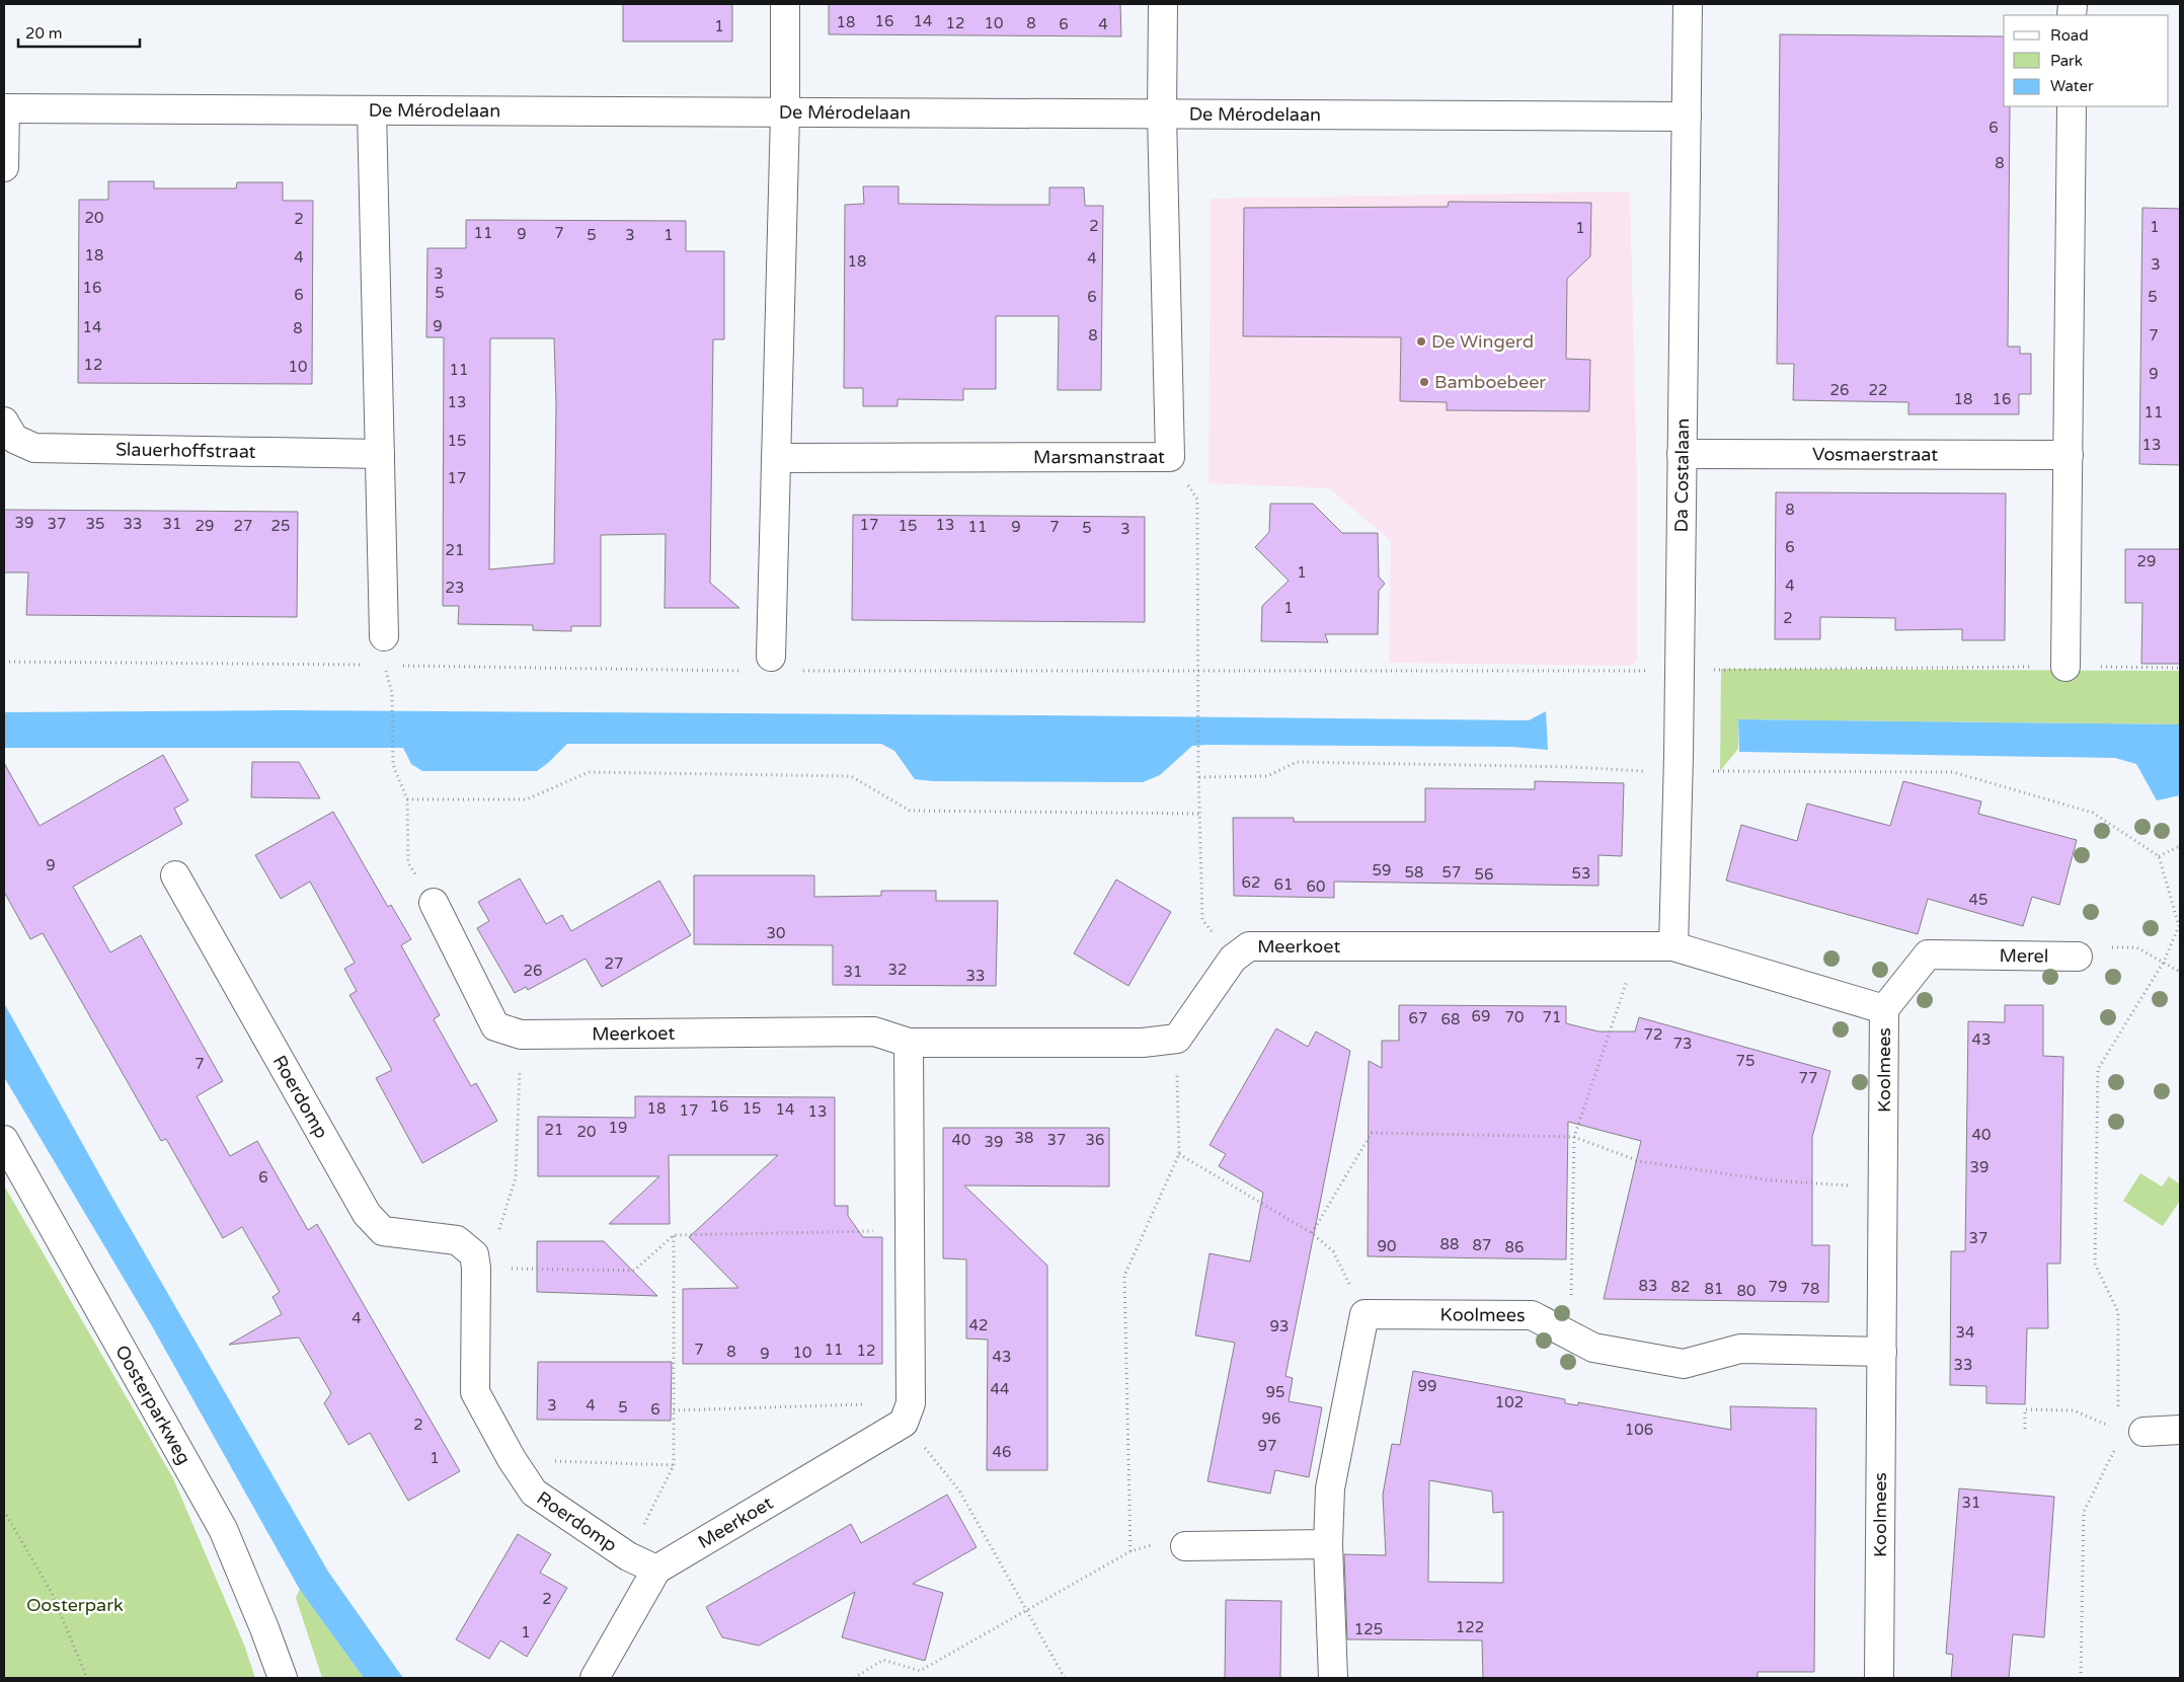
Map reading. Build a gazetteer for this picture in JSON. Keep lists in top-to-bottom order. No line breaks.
{"streets":{"street":["De Mérodelaan","Slauerhoffstraat","Vosmaerstraat","Marsmanstraat","Da Costalaan","Meerkoet","Merel","Koolmees","Roerdomp","Oosterparkweg"]},"crossings":[["De Mérodelaan","Marsmanstraat"],["De Mérodelaan","Da Costalaan"],["Vosmaerstraat","Da Costalaan"],["Da Costalaan","Meerkoet"],["Da Costalaan","Koolmees"],["Meerkoet","Koolmees"],["Meerkoet","Roerdomp"],["Merel","Koolmees"]],"parks":["Oosterpark"],"places":["De Wingerd","Bamboebeer"],"house_numbers":["16","14","18","12","10","8","6","4","1","6","8","20","2","2","1","1","11","7","9","5","3","1","18","4","4","18","3","3","16","5","6","6","5","9","14","8","8","7","12","10","11","9","26","22","18","16","13","11","15","13","17","8","39","37","35","33","31","17","13","29","27","25","15","11","9","7","5","3","6","21","29","1","4","23","1","2","9","59","58","57","53","56","62","61","60","45","30","27","32","26","31","33","69","70","71","67","68","72","43","73","75","7","77","16","18","15","14","17","13","19","21","20","40","38","40","37","36","39","39","6","37","88","87","90","86","83","82","79","81","78","80","4","42","93","34","7","11","12","8","10","9","43","33","99","44","95","102","3","4","5","6","96","2","106","97","46","1","31","2","122","125","1"],"legend":["Road","Park","Water"],"scale_bar":"20 m"}
